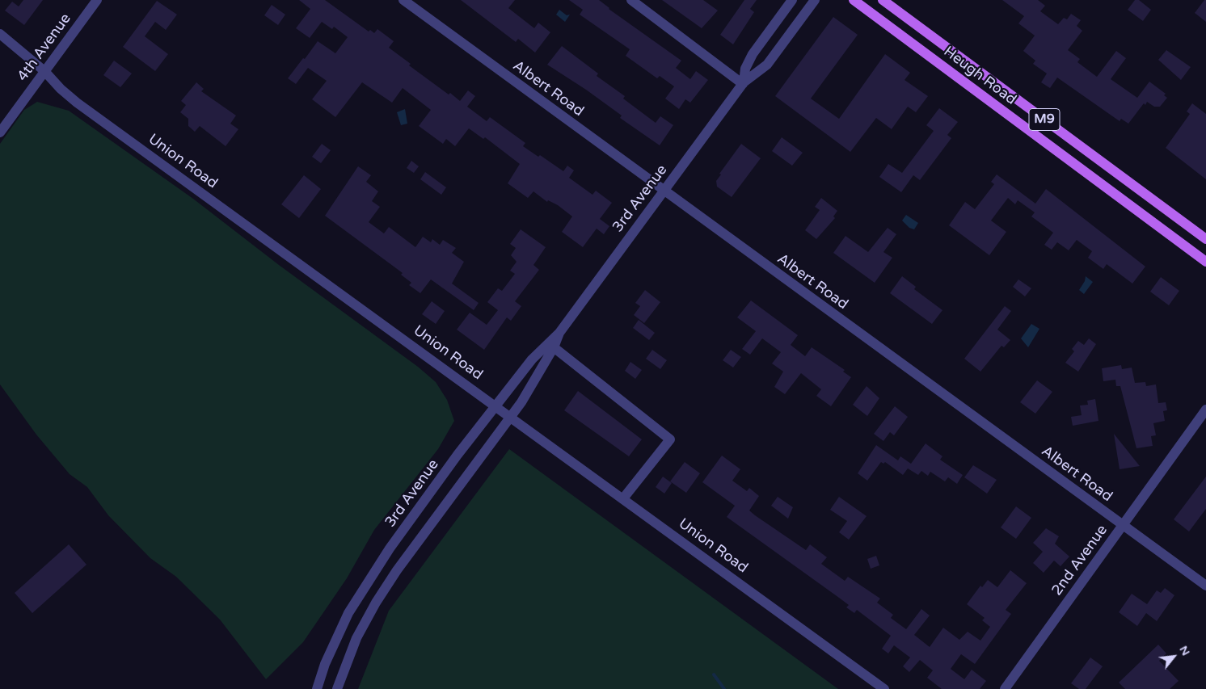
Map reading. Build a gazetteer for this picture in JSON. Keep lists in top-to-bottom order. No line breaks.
{"streets":{"main road":["Heugh Road","M9"],"street":["4th Avenue","Albert Road","Union Road","3rd Avenue","2nd Avenue"]},"crossings":[["4th Avenue","Union Road"],["Albert Road","3rd Avenue"],["Albert Road","2nd Avenue"],["Union Road","3rd Avenue"]],"north":"top right"}
